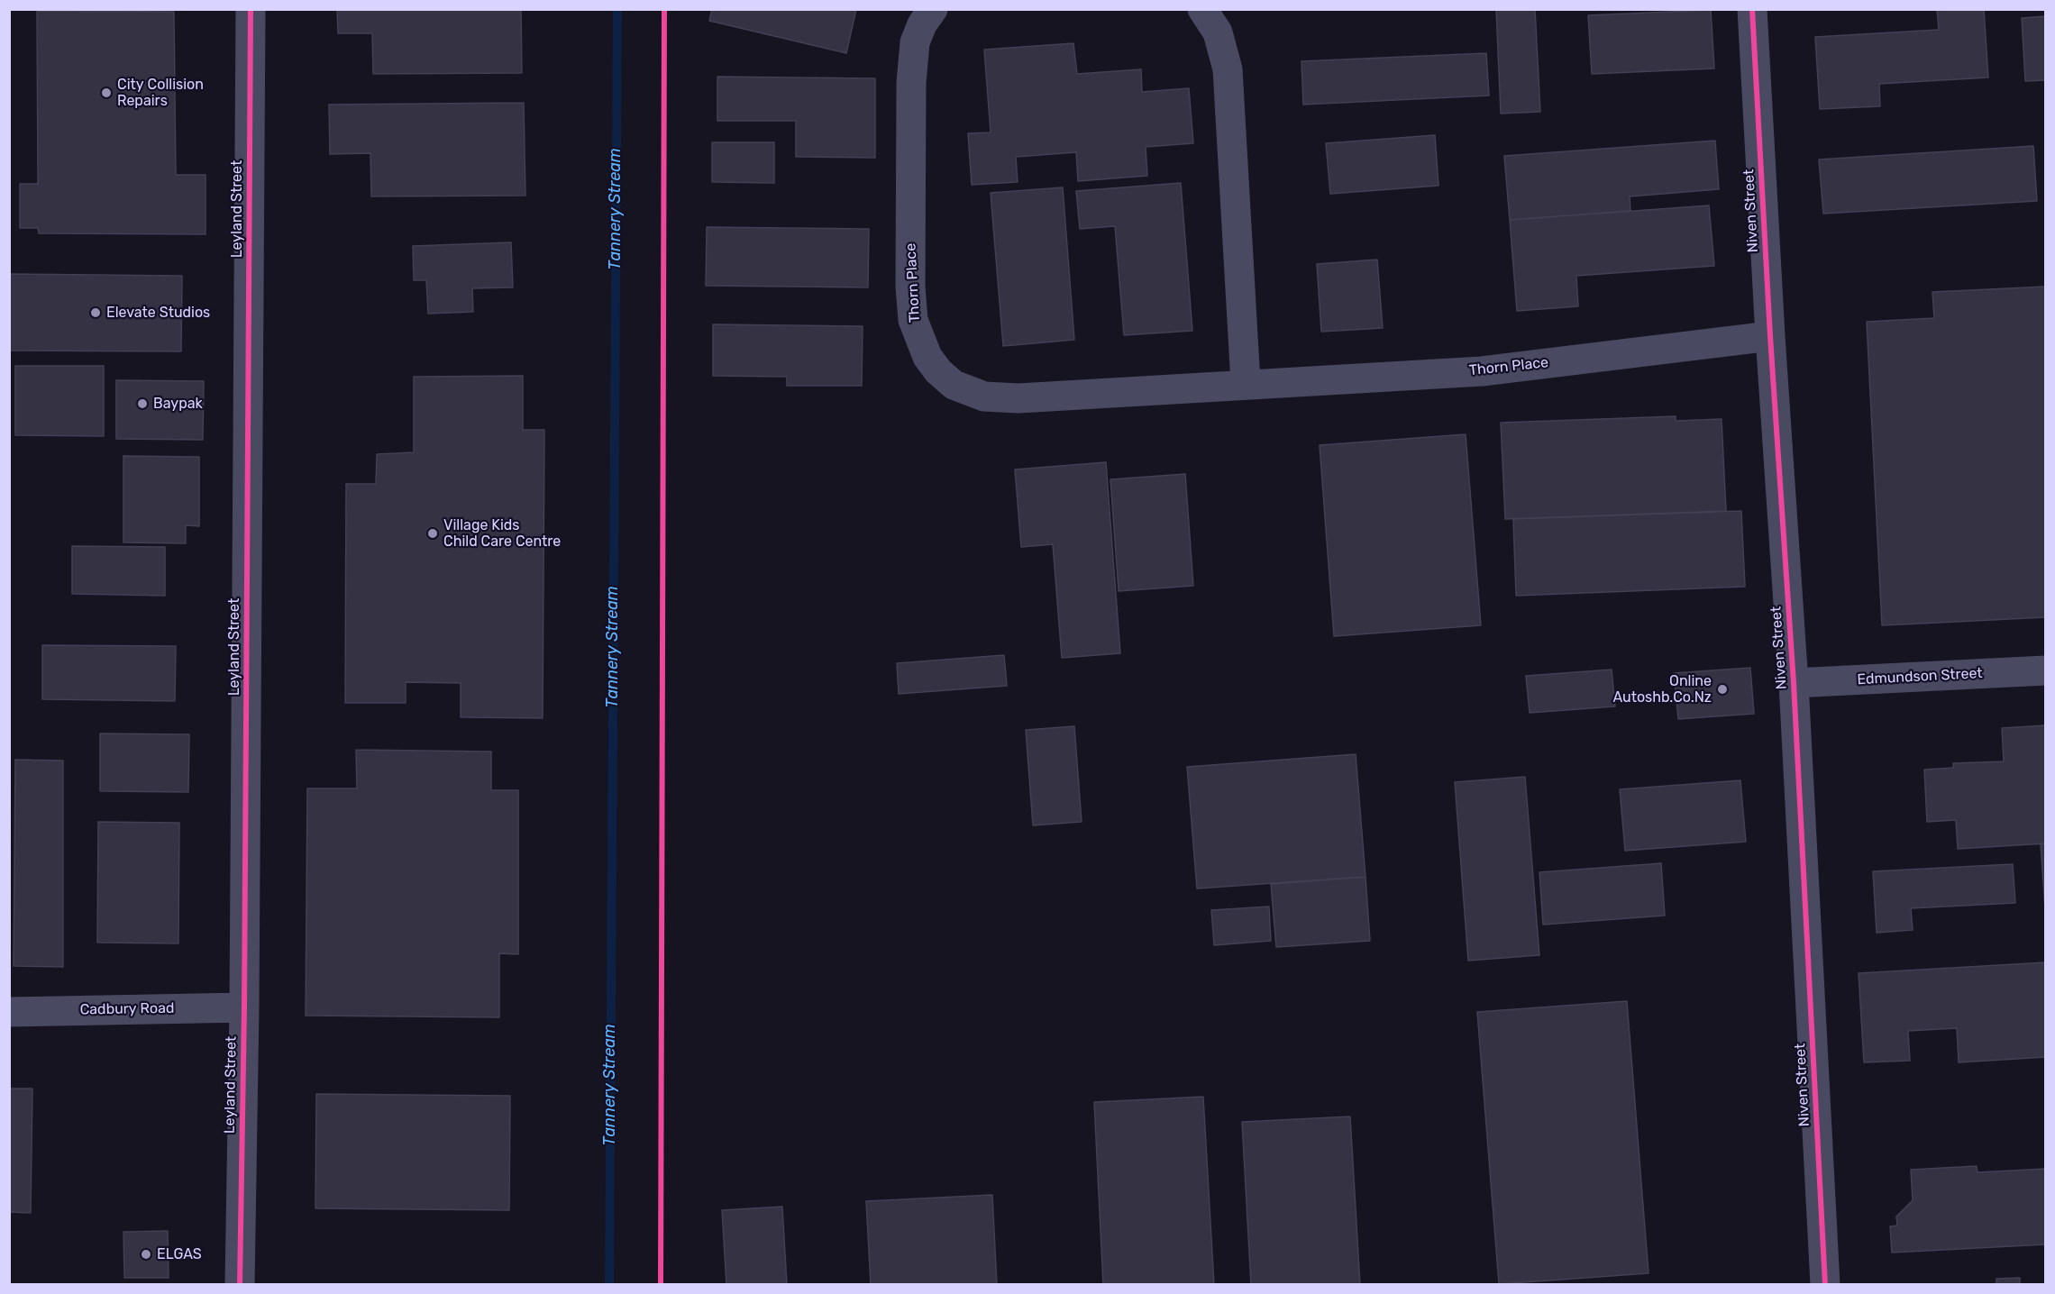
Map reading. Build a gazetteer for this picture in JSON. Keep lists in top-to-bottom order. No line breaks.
{"streets":{"street":["Leyland Street","Niven Street","Thorn Place","Edmundson Street","Cadbury Road"]},"crossings":[["Leyland Street","Cadbury Road"],["Niven Street","Thorn Place"],["Niven Street","Edmundson Street"]],"water":["Tannery Stream"],"places":["City Collision Repairs","Elevate Studios","Baypak","Village Kids Child Care Centre","Online Autoshb.Co.Nz","ELGAS"]}
